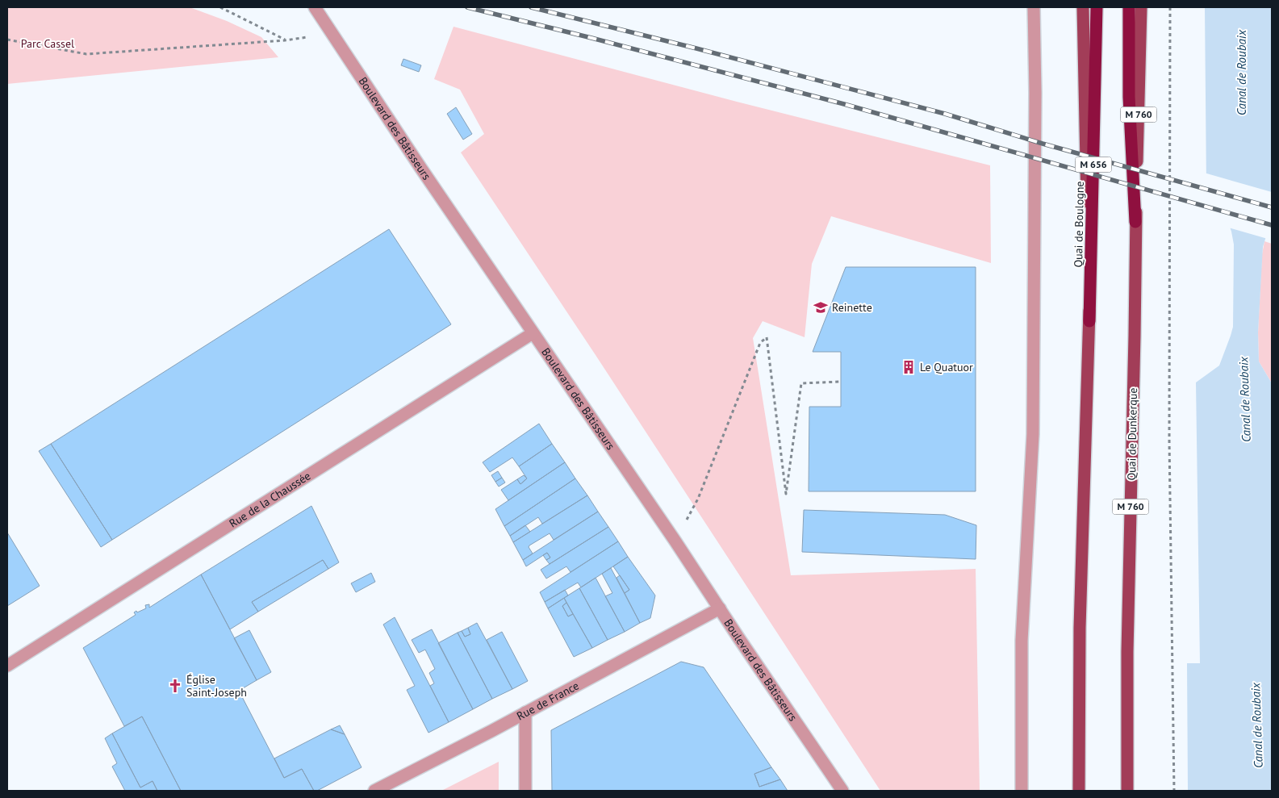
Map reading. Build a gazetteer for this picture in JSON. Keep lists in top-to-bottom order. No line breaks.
{"streets":{"highway":["M 656","Quai de Boulogne"],"main road":["M 760","Quai de Dunkerque"],"street":["Boulevard des Bâtisseurs","Rue de la Chaussée","Rue de France"]},"crossings":[["M 760","Quai de Dunkerque"],["Boulevard des Bâtisseurs","Rue de la Chaussée"],["Boulevard des Bâtisseurs","Rue de France"]],"water":["Canal de Roubaix"],"parks":["Parc Cassel"],"places":{"school or university":["Reinette"],"building":["Le Quatuor"],"church":["Église Saint-Joseph"]}}
